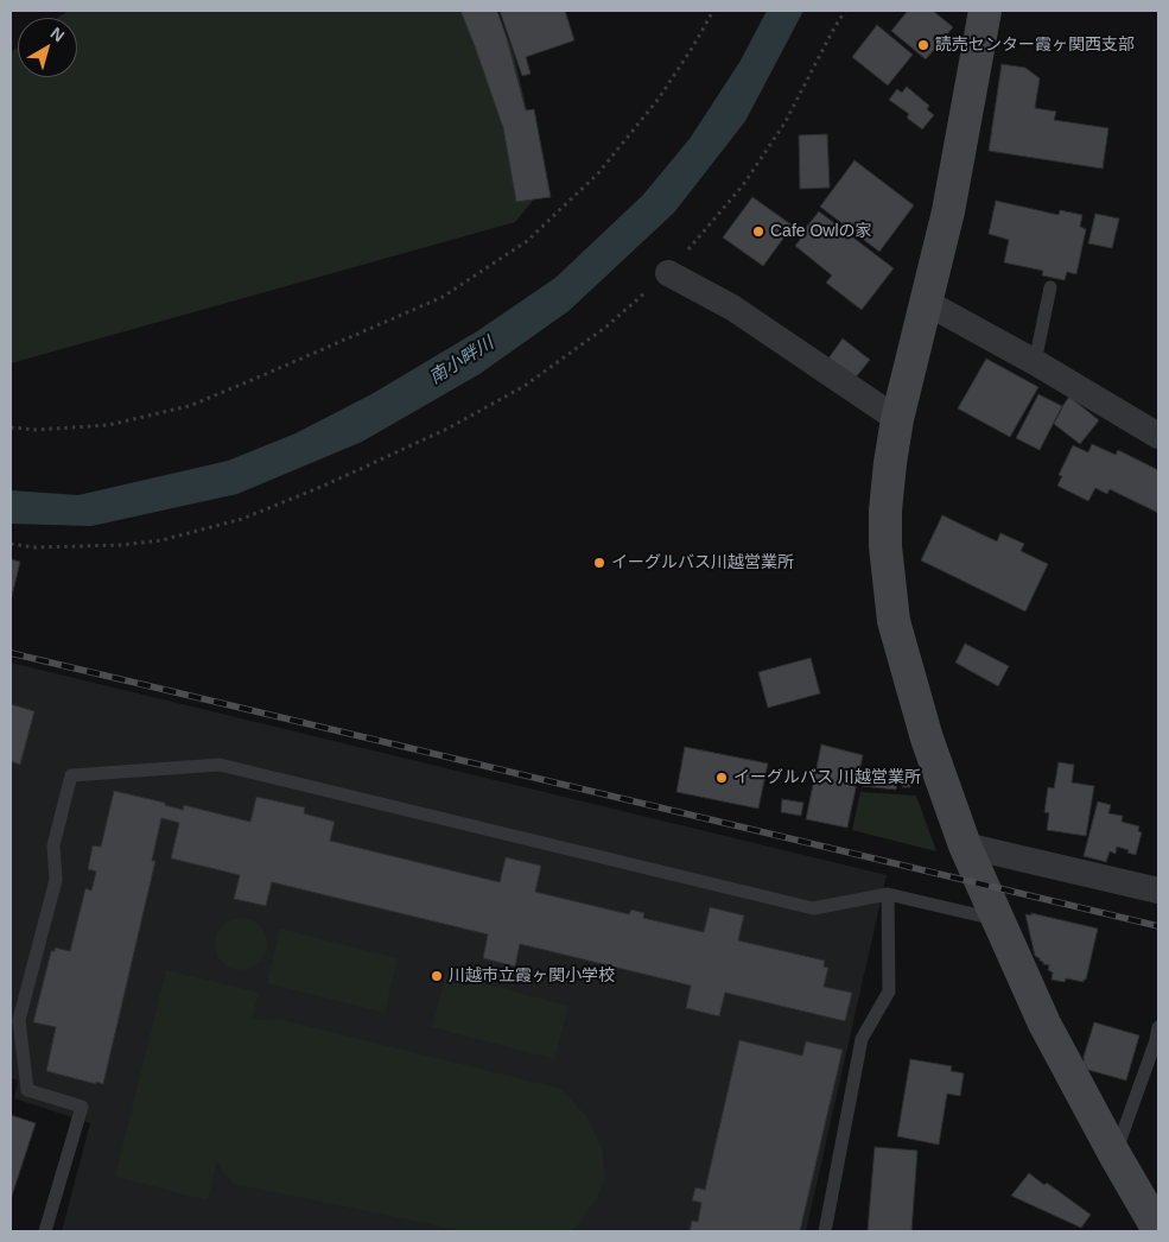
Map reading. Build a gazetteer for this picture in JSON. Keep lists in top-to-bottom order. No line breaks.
{"water":["南小畔川"],"places":["読売センター霞ヶ関西支部","Cafe Owlの家","イーグルバス川越営業所","イーグルバス 川越営業所","川越市立霞ヶ関小学校"],"north":"top right"}
